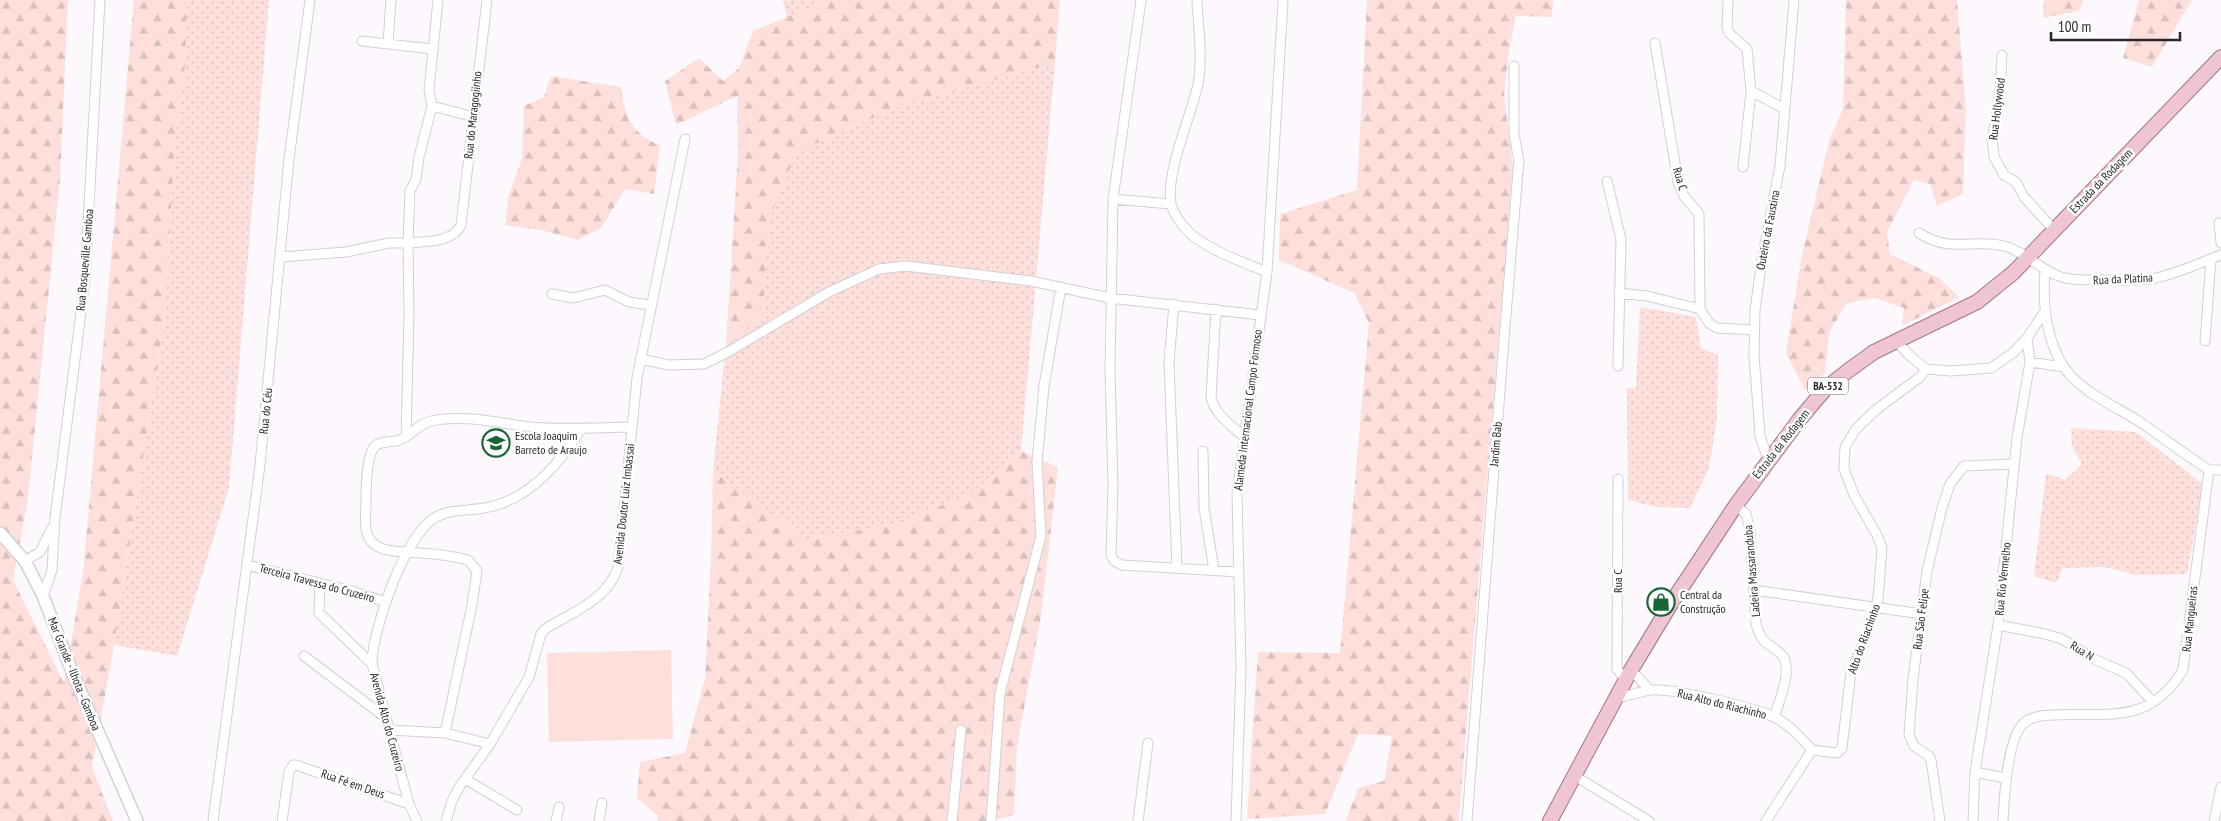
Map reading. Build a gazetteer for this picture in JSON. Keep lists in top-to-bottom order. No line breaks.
{"streets":{"main road":["Estrada da Rodagem","BA-532"],"street":["Rua Hollywood","Rua do Maragogiinho","Rua C","Outeiro da Faustina","Rua Bosqueville Gamboa","Rua da Platina","Alameda Internacional Campo Formoso","Rua do Céu","Jardim Bab","Avenida Doutor Luiz Imbassai","Ladeira Massaranduba","Rua Rio Vermelho","Terceira Travessa do Cruzeiro","Rua São Felipe","Rua Mangueiras","Alto do Riachinho","Rua N","Mar Grande - Ilhota - Gamboa","Rua Alto do Riachinho","Avenida Alto do Cruzeiro","Rua Fé em Deus"]},"crossings":[["Rua Hollywood","Estrada da Rodagem"],["Rua C","Estrada da Rodagem"],["Estrada da Rodagem","Outeiro da Faustina"],["Estrada da Rodagem","Rua da Platina"],["Estrada da Rodagem","Ladeira Massaranduba"],["Estrada da Rodagem","Rua Alto do Riachinho"],["Rua Bosqueville Gamboa","Mar Grande - Ilhota - Gamboa"],["Rua do Céu","Terceira Travessa do Cruzeiro"],["Ladeira Massaranduba","Rua Alto do Riachinho"],["Rua Rio Vermelho","Rua São Felipe"],["Rua Rio Vermelho","Rua N"],["Terceira Travessa do Cruzeiro","Avenida Alto do Cruzeiro"],["Rua Mangueiras","Rua N"],["Alto do Riachinho","Rua Alto do Riachinho"],["Avenida Alto do Cruzeiro","Rua Fé em Deus"]],"places":{"school or university":["Escola Joaquim Barreto de Araujo"],"shop":["Central da Construção"]},"scale_bar":"100 m"}
